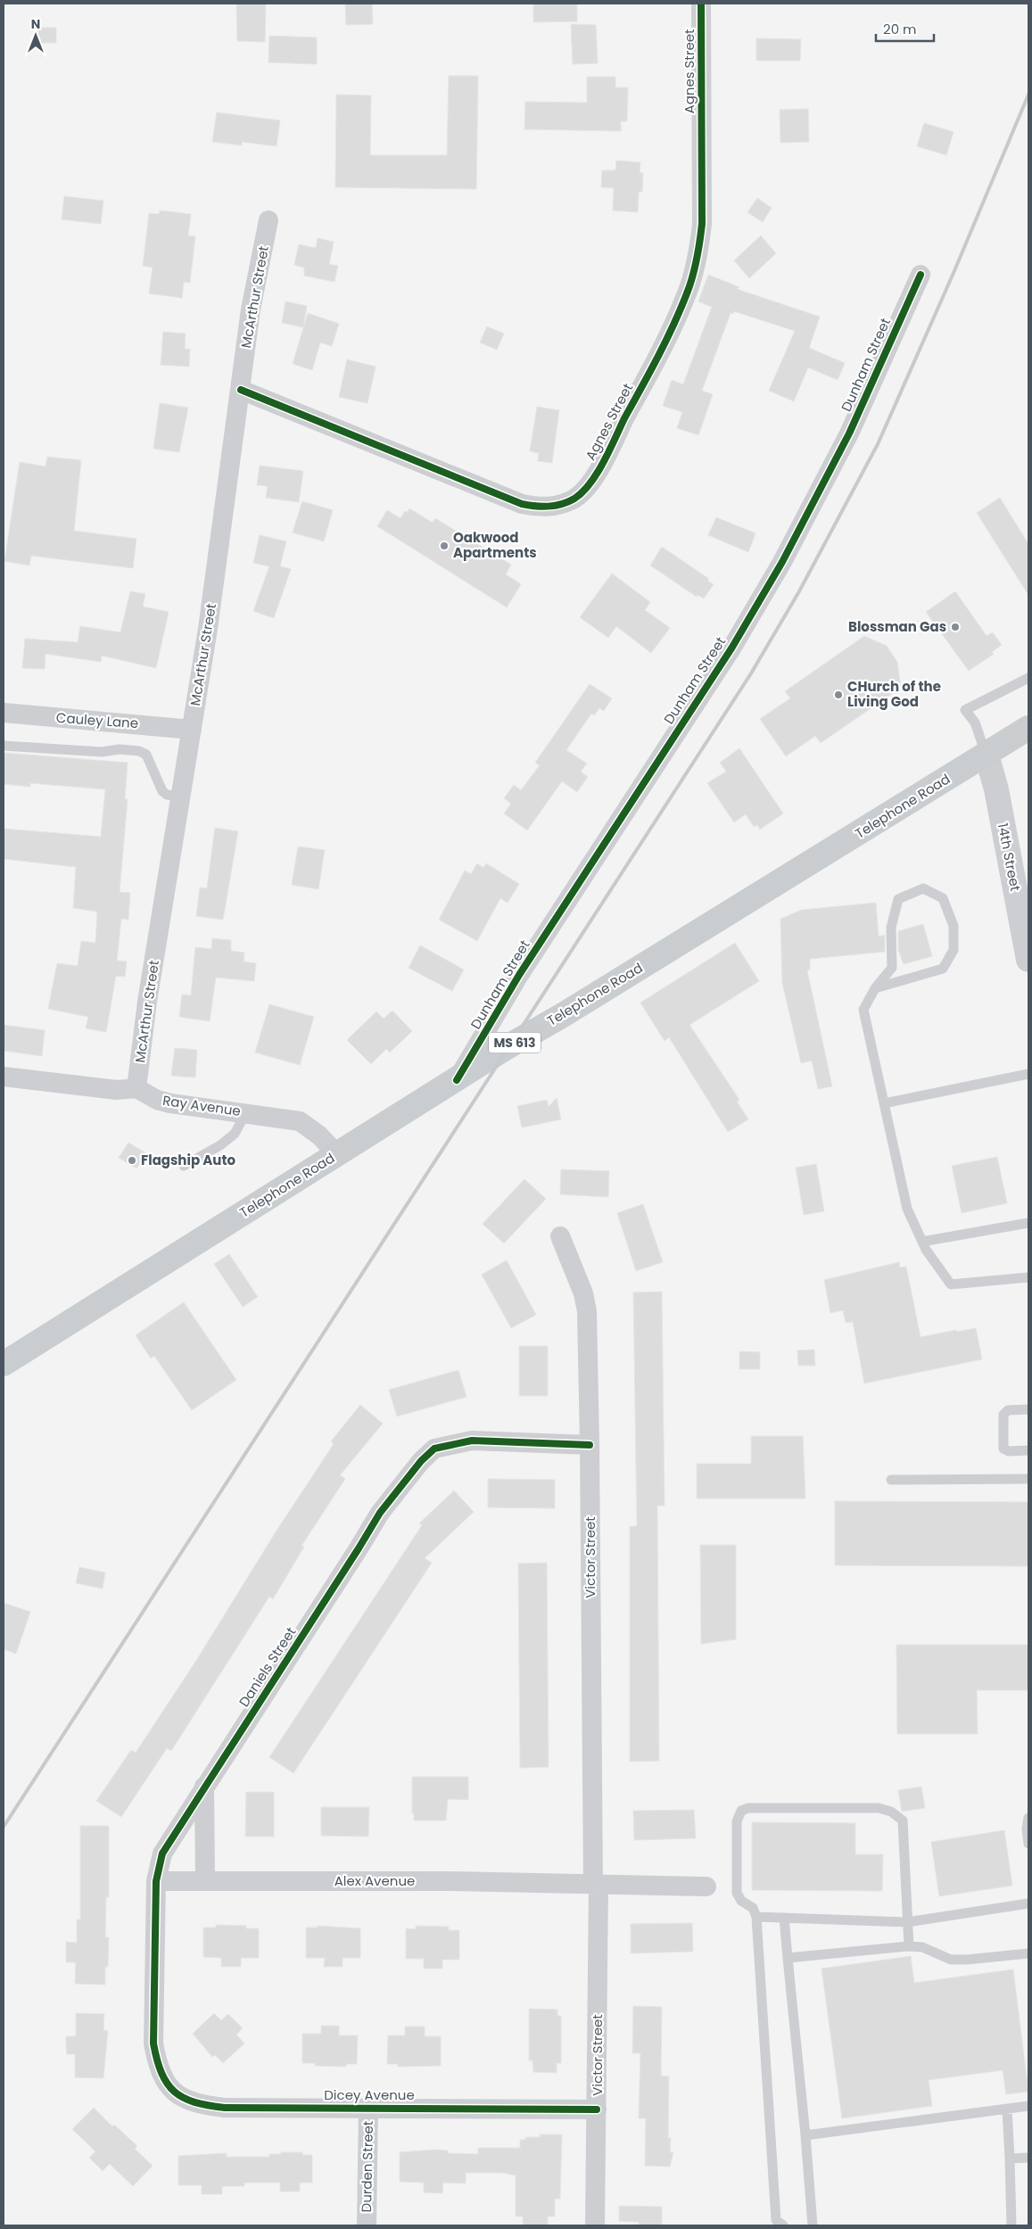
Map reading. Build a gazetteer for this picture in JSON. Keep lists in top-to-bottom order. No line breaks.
{"streets":{"main road":["Telephone Road","MS 613"],"street":["Agnes Street","McArthur Street","Dunham Street","Cauley Lane","14th Street","Ray Avenue","Victor Street","Daniels Street","Alex Avenue","Dicey Avenue","Durden Street"]},"crossings":[["Agnes Street","McArthur Street"],["McArthur Street","Cauley Lane"],["McArthur Street","Ray Avenue"],["Dunham Street","Telephone Road"],["Telephone Road","14th Street"],["Telephone Road","Ray Avenue"],["Victor Street","Daniels Street"],["Victor Street","Alex Avenue"],["Victor Street","Dicey Avenue"],["Daniels Street","Alex Avenue"],["Daniels Street","Dicey Avenue"],["Dicey Avenue","Durden Street"]],"places":["Oakwood Apartments","Blossman Gas","CHurch of the Living God","Flagship Auto"],"scale_bar":"20 m","north":"top"}
